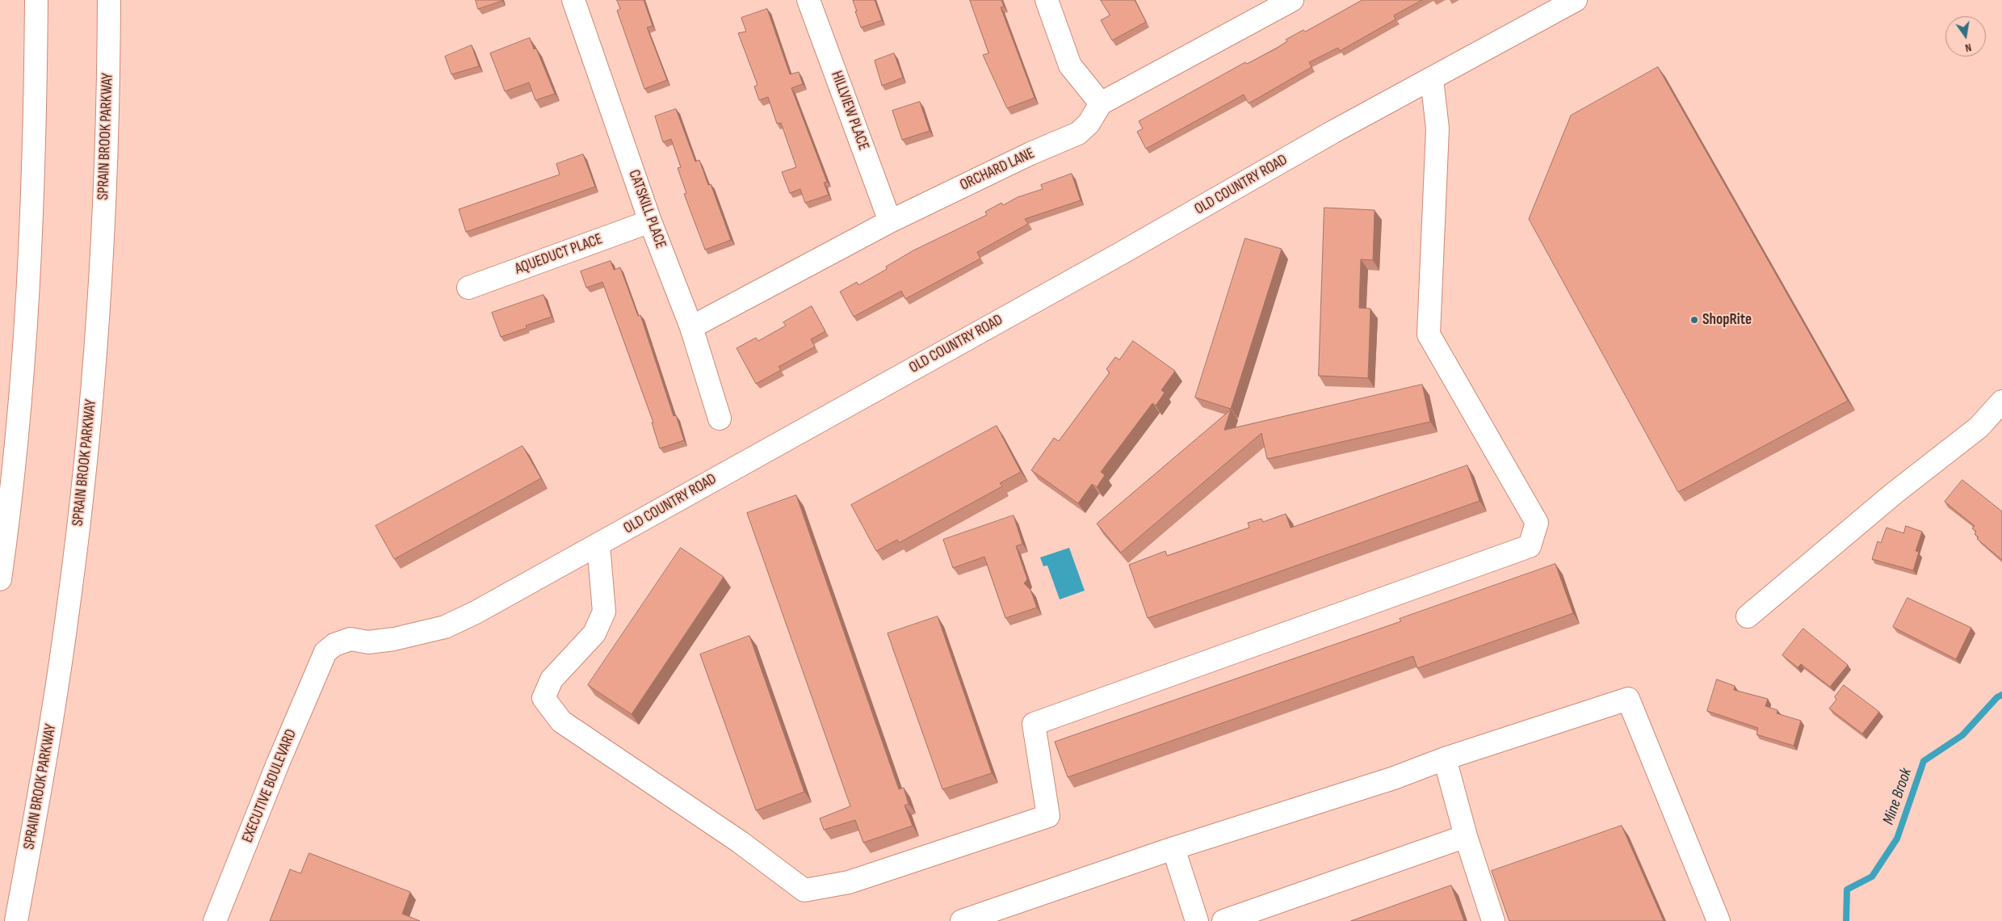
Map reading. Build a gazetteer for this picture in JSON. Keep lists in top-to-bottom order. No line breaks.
{"streets":{"main road":["HILLVIEW PLACE","SPRAIN BROOK PARKWAY","ORCHARD LANE","OLD COUNTRY ROAD","CATSKILL PLACE","AQUEDUCT PLACE","EXECUTIVE BOULEVARD"]},"crossings":[["HILLVIEW PLACE","ORCHARD LANE"],["ORCHARD LANE","CATSKILL PLACE"],["OLD COUNTRY ROAD","EXECUTIVE BOULEVARD"],["CATSKILL PLACE","AQUEDUCT PLACE"]],"water":["Mine Brook"],"places":["ShopRite"],"north":"bottom"}
